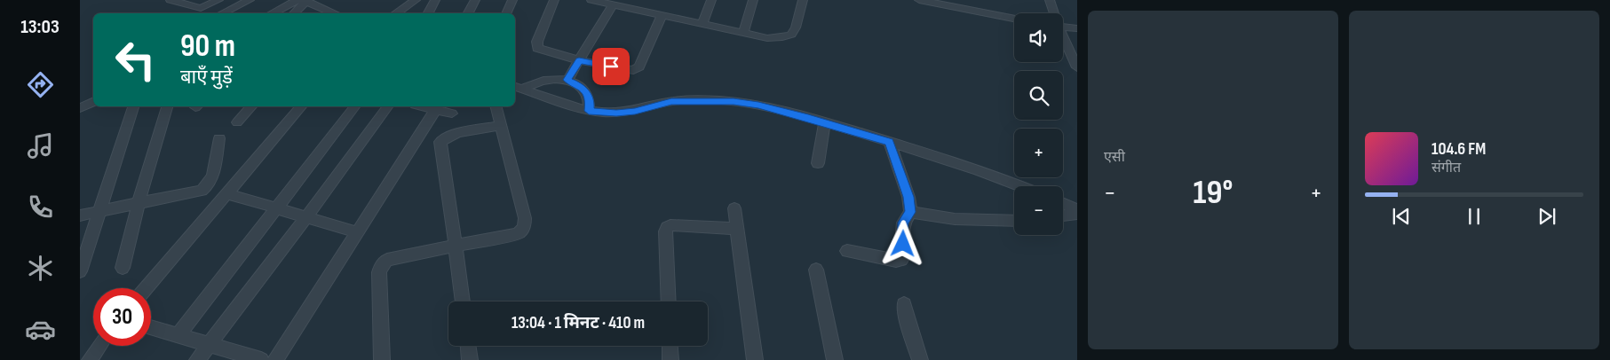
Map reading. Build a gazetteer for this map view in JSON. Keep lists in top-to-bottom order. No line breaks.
{"page":{"tabs":"13:03","tile":"एसी","map_buttons":["+","−"],"turn":["90 m","बाएँ मुड़ें"],"song":["104.6 FM","संगीत"],"heat":["−","19°","+"],"limit":"30","trip":"13:04 · 1 मिनट · 410 m"}}
